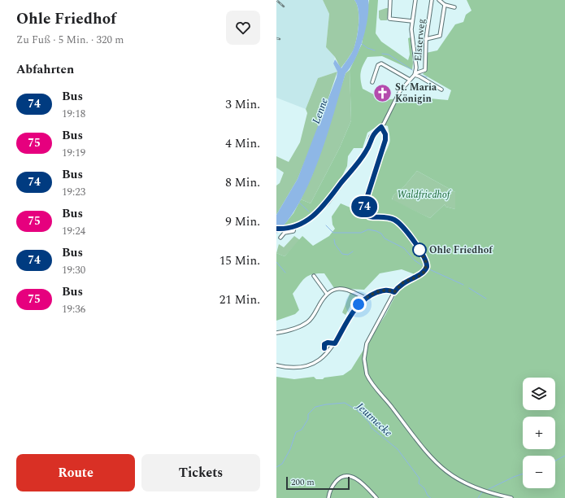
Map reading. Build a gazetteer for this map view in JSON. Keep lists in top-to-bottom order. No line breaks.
{"streets":{"street":["Elsterweg"]},"water":["Lenne","Jeutmecke"],"parks":["Waldfriedhof"],"places":{"church":["St. Maria Königin"],"other":["Ohle Friedhof"]},"lines":["bus line 74"],"scale_bar":"200 m","page":{"heading":[["Ohle Friedhof","Zu Fuß · 5 Min. · 320 m"],"Abfahrten"],"on_map":"74","list":[{"mark":"74","name":"Bus","note":"19:18","value":"3 Min."},{"mark":"75","name":"Bus","note":"19:19","value":"4 Min."},{"mark":"74","name":"Bus","note":"19:23","value":"8 Min."},{"mark":"75","name":"Bus","note":"19:24","value":"9 Min."},{"mark":"74","name":"Bus","note":"19:30","value":"15 Min."},{"mark":"75","name":"Bus","note":"19:36","value":"21 Min."}],"map_buttons":["+","−"],"buttons":["Route","Tickets"],"scale":"200 m"}}
